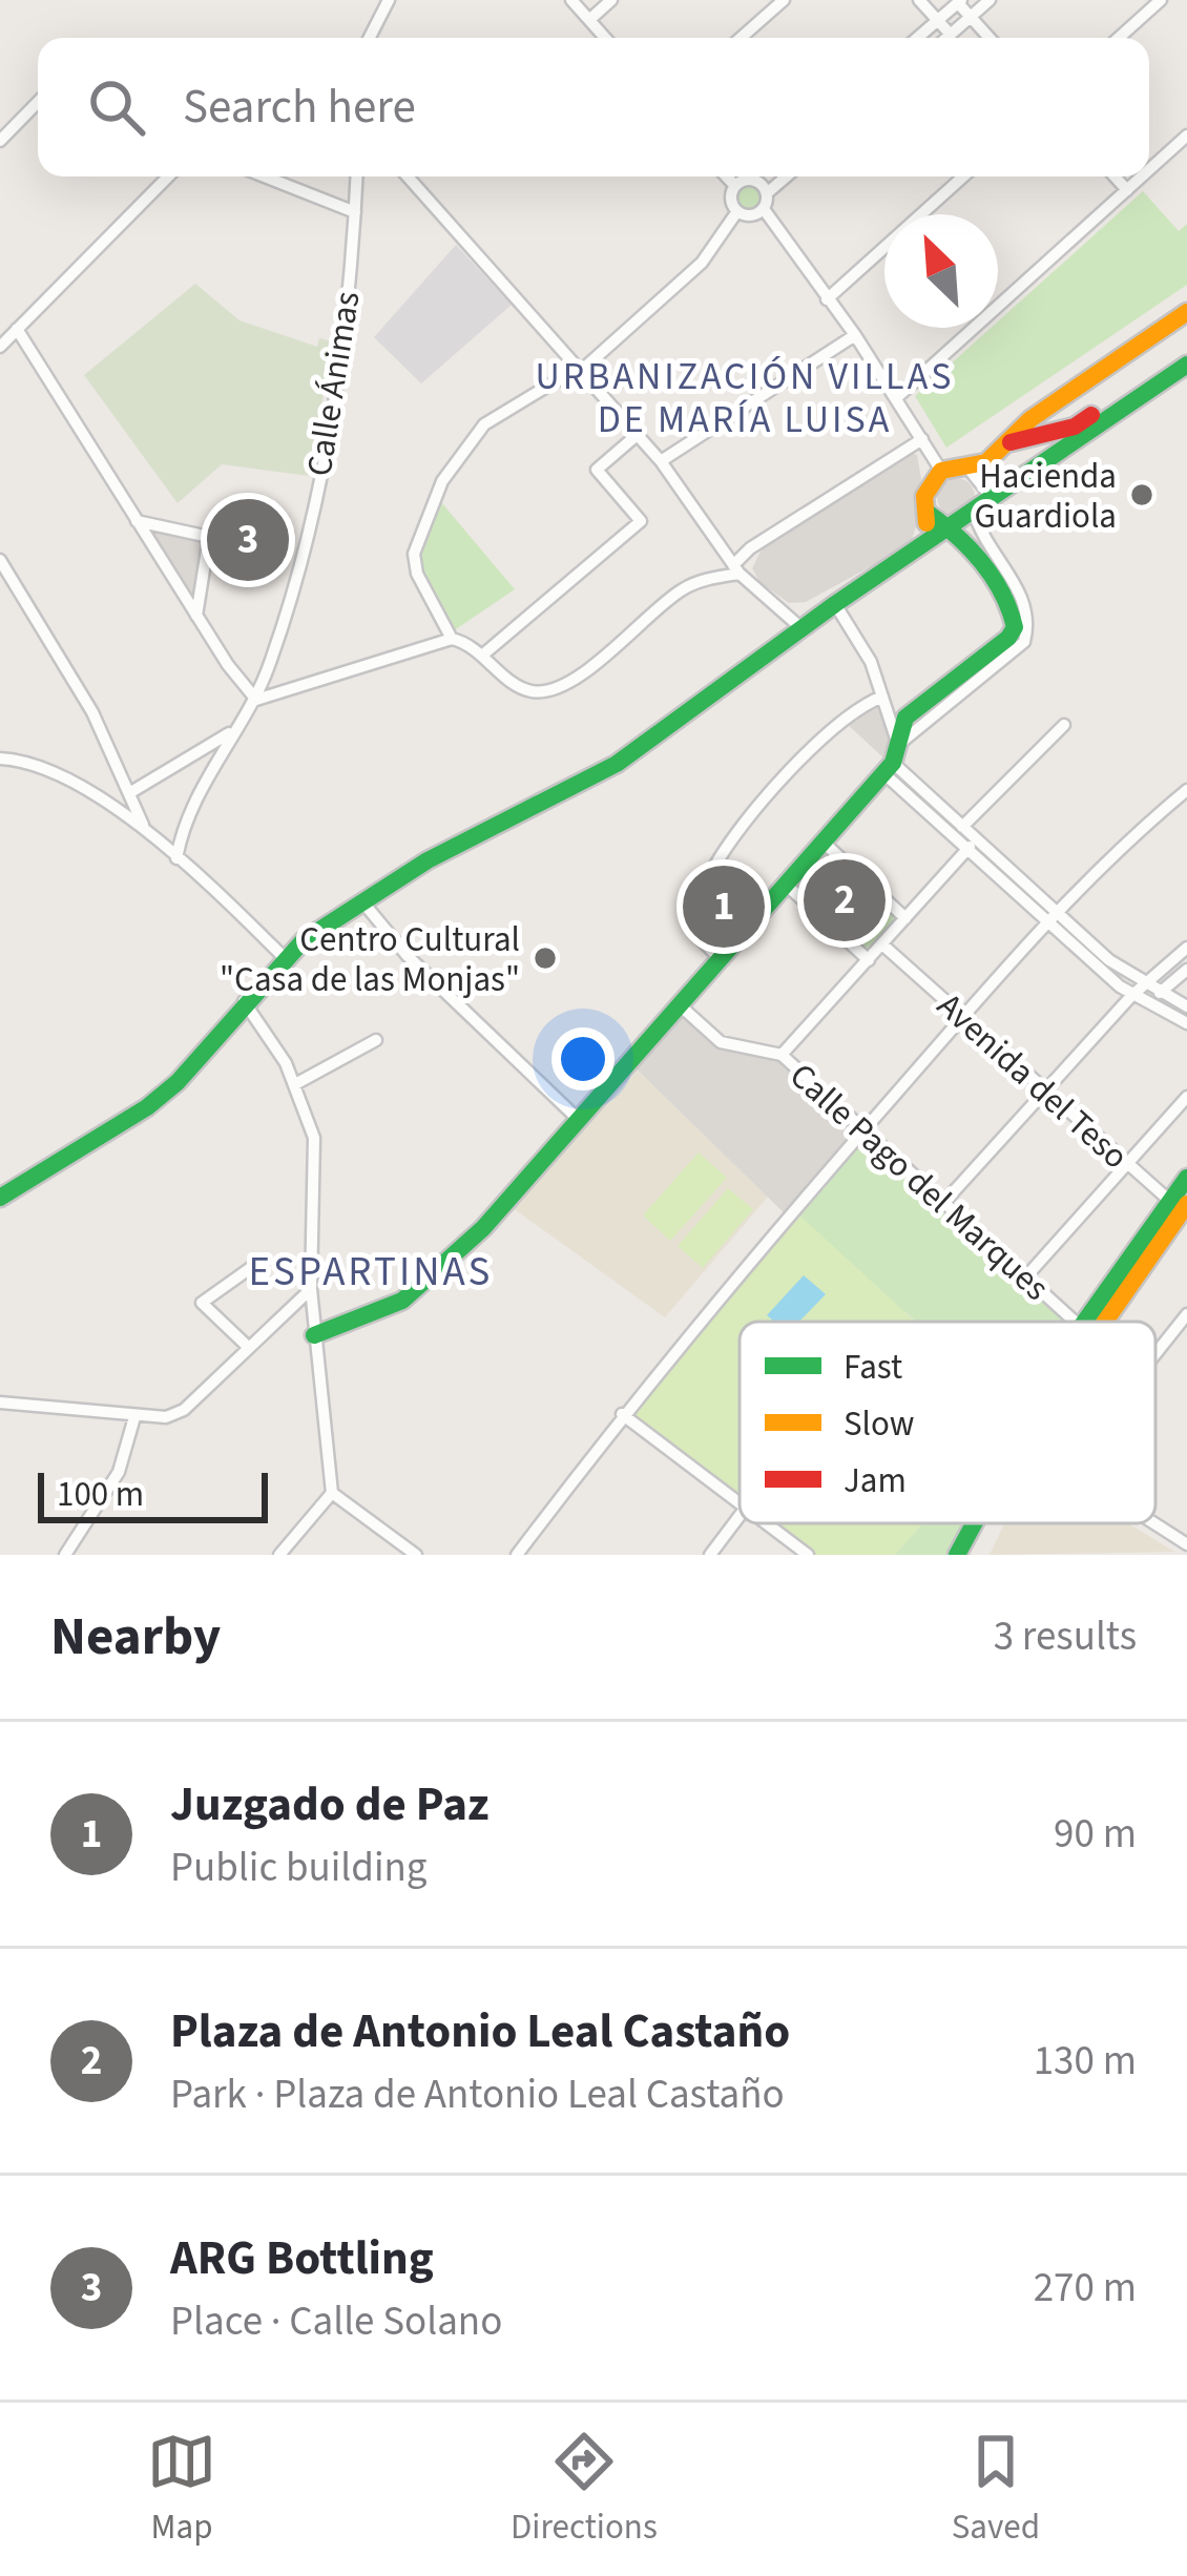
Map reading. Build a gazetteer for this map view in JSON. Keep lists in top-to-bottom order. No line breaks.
{"streets":{"street":["Calle Ánimas","Avenida del Teso","Calle Pago del Marques"]},"districts":["URBANIZACIÓN VILLAS DE MARÍA LUISA","ESPARTINAS"],"places":["Hacienda Guardiola","Centro Cultural \"Casa de las Monjas\""],"legend":["Fast","Slow","Jam"],"scale_bar":"100 m","north":"top left","page":{"search":"Search here","pins":["3","2","1"],"scale":"100 m","heading":["Nearby","3 results"],"list":[{"mark":"1","name":"Juzgado de Paz","note":"Public building","value":"90 m"},{"mark":"2","name":"Plaza de Antonio Leal Castaño","note":"Park · Plaza de Antonio Leal Castaño","value":"130 m"},{"mark":"3","name":"ARG Bottling","note":"Place · Calle Solano","value":"270 m"}],"nav":["Map","Directions","Saved"]}}
